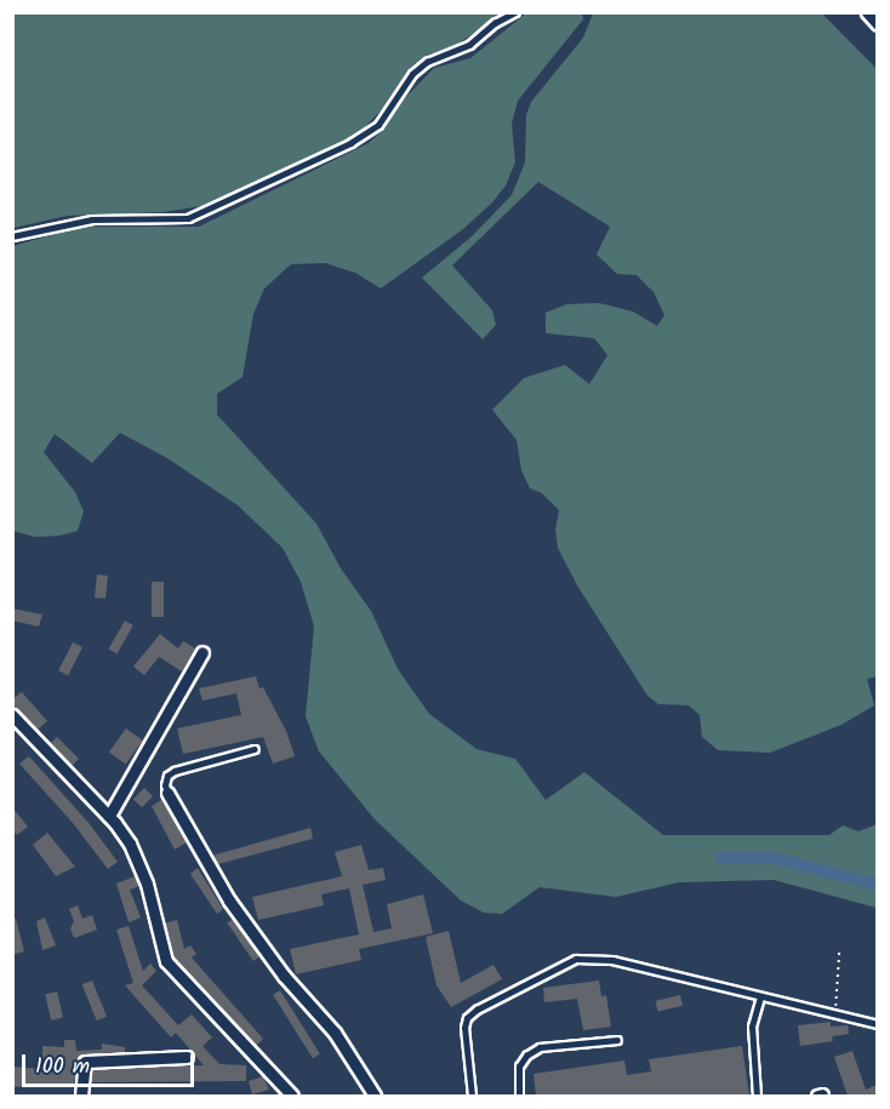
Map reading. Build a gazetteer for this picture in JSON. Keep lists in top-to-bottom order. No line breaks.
{"scale_bar":"100 m"}
